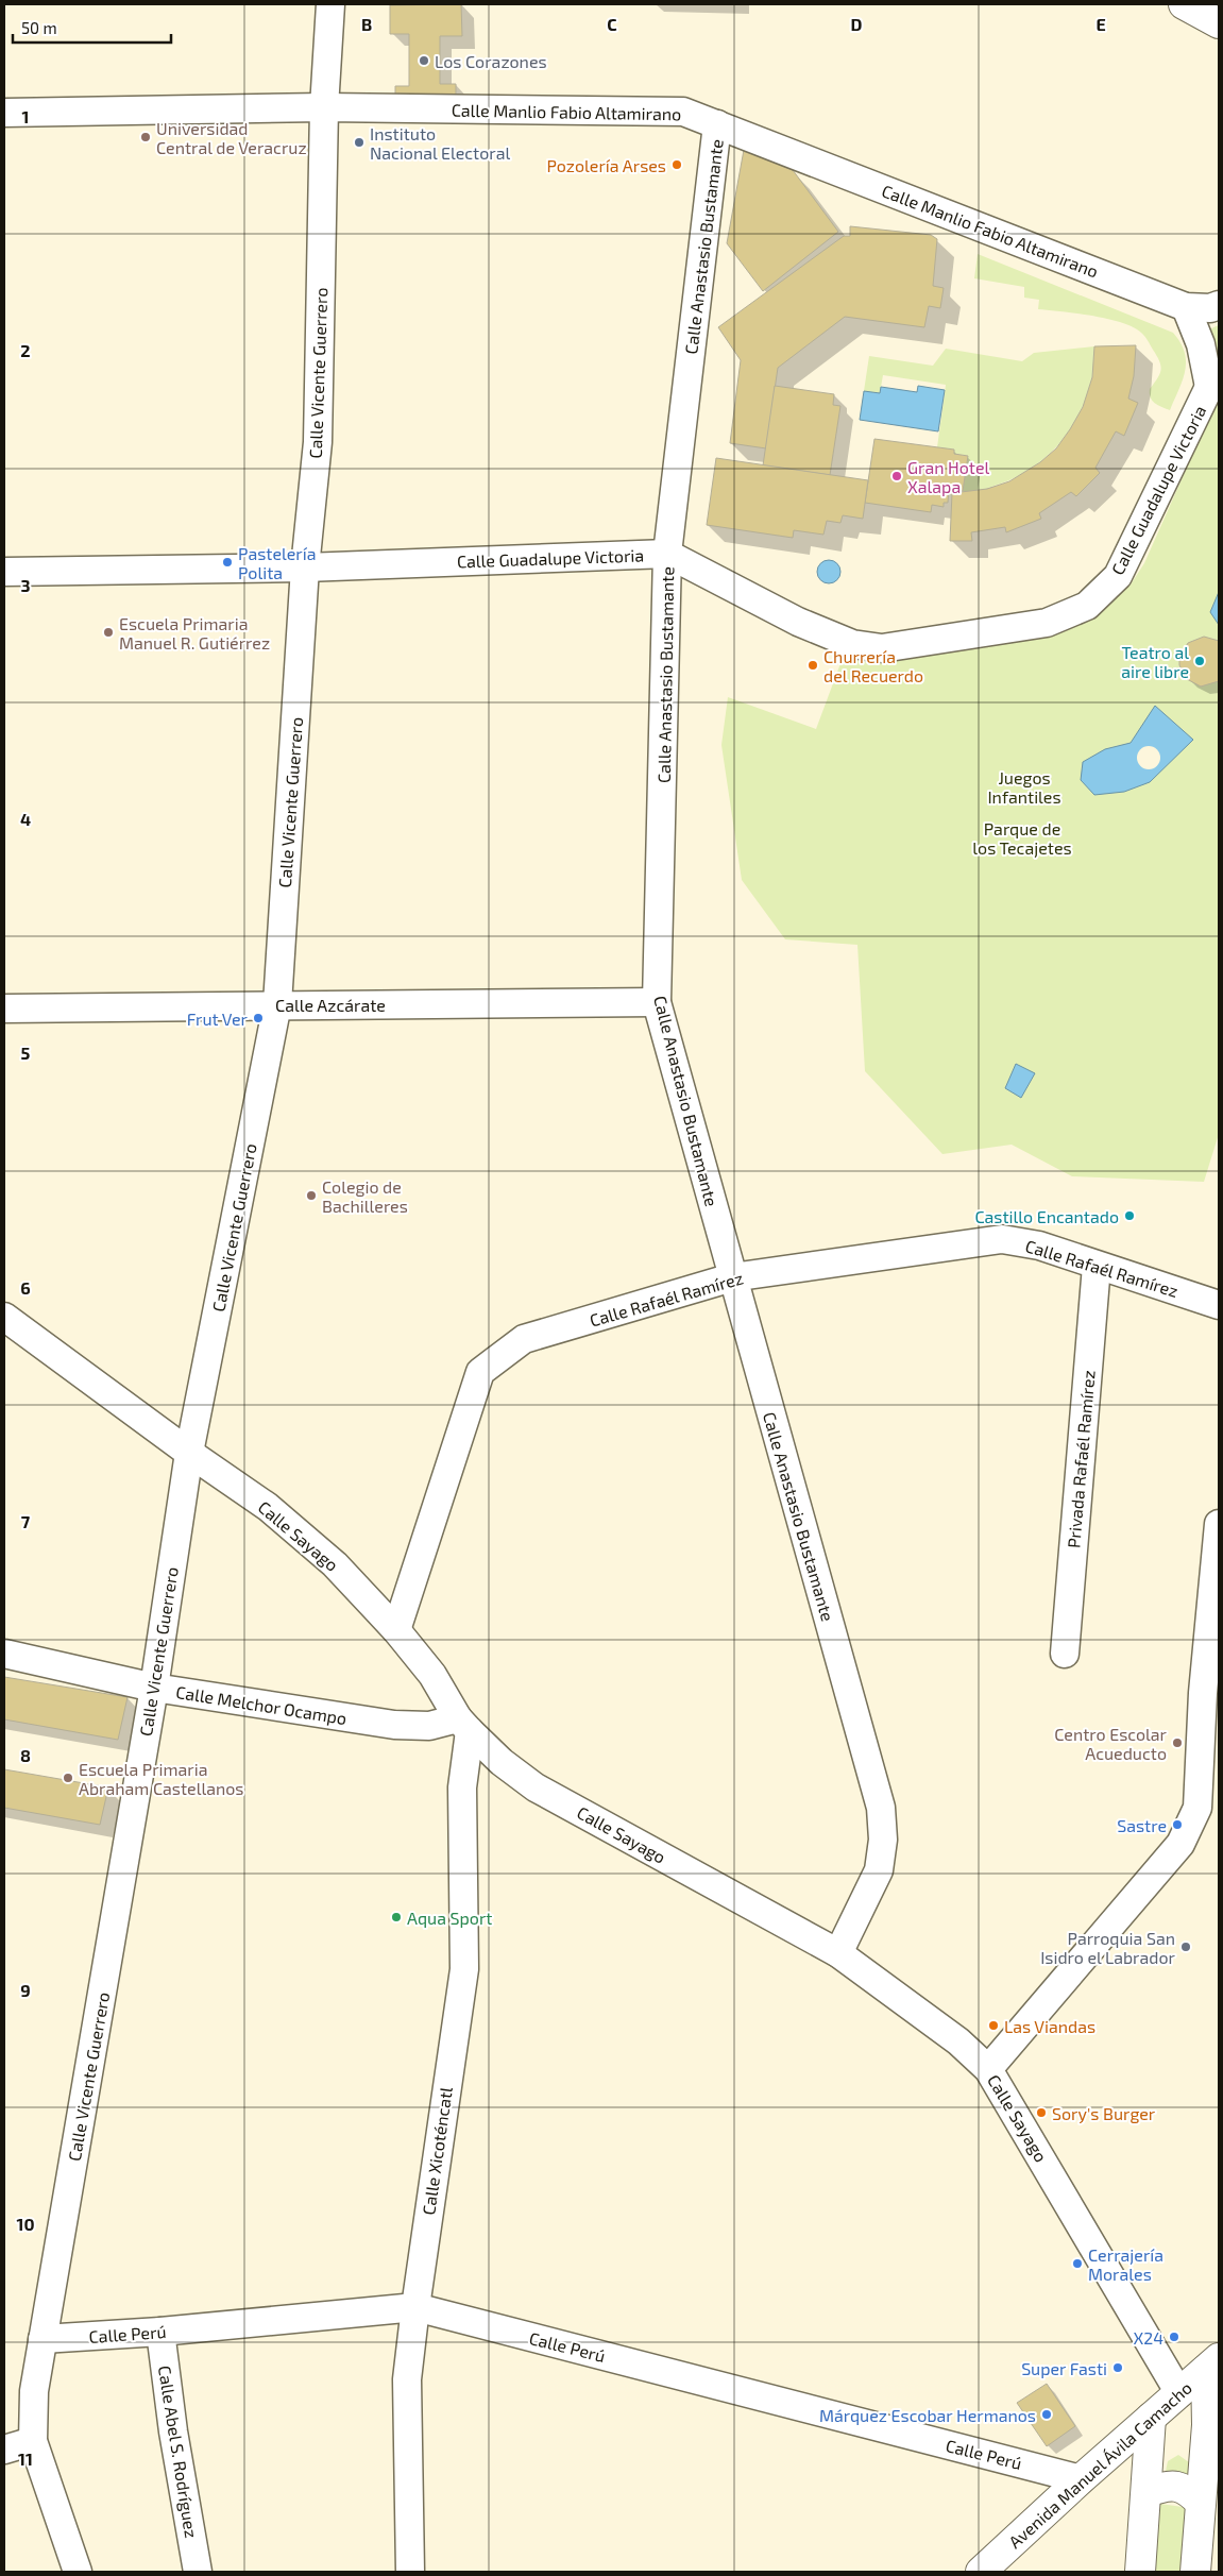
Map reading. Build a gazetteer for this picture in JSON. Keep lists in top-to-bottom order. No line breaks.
{"streets":{"main road":["Avenida Manuel Ávila Camacho"],"street":["Calle Manlio Fabio Altamirano","Calle Anastasio Bustamante","Calle Vicente Guerrero","Calle Guadalupe Victoria","Calle Azcárate","Calle Rafaél Ramírez","Privada Rafaél Ramírez","Calle Sayago","Calle Melchor Ocampo","Calle Xicoténcatl","Calle Perú","Calle Abel S. Rodríguez"]},"crossings":[["Calle Manlio Fabio Altamirano","Calle Anastasio Bustamante"],["Calle Manlio Fabio Altamirano","Calle Vicente Guerrero"],["Calle Anastasio Bustamante","Calle Guadalupe Victoria"],["Calle Anastasio Bustamante","Calle Azcárate"],["Calle Anastasio Bustamante","Calle Rafaél Ramírez"],["Calle Anastasio Bustamante","Calle Sayago"],["Calle Vicente Guerrero","Calle Guadalupe Victoria"],["Calle Vicente Guerrero","Calle Azcárate"],["Calle Vicente Guerrero","Calle Sayago"],["Calle Vicente Guerrero","Calle Melchor Ocampo"],["Calle Vicente Guerrero","Calle Perú"],["Calle Rafaél Ramírez","Privada Rafaél Ramírez"],["Calle Rafaél Ramírez","Calle Sayago"],["Calle Sayago","Calle Melchor Ocampo"],["Calle Sayago","Calle Xicoténcatl"],["Calle Sayago","Avenida Manuel Ávila Camacho"],["Calle Melchor Ocampo","Calle Xicoténcatl"],["Calle Xicoténcatl","Calle Perú"],["Calle Perú","Calle Abel S. Rodríguez"],["Calle Perú","Avenida Manuel Ávila Camacho"]],"parks":["Juegos Infantiles","Parque de los Tecajetes"],"places":["Los Corazones","Universidad Central de Veracruz","Instituto Nacional Electoral","Pozolería Arses","Gran Hotel Xalapa","Pastelería Polita","Escuela Primaria Manuel R. Gutiérrez","Teatro al aire libre","Churrería del Recuerdo","Frut Ver","Colegio de Bachilleres","Castillo Encantado","Centro Escolar Acueducto","Escuela Primaria Abraham Castellanos","Sastre","Aqua Sport","Parroquia San Isidro el Labrador","Las Viandas","Sory's Burger","Cerrajería Morales","X24","Super Fasti","Márquez Escobar Hermanos"],"scale_bar":"50 m","grid":{"columns":["B","C","D","E"],"rows":["1","2","3","4","5","6","7","8","9","10","11"]}}
